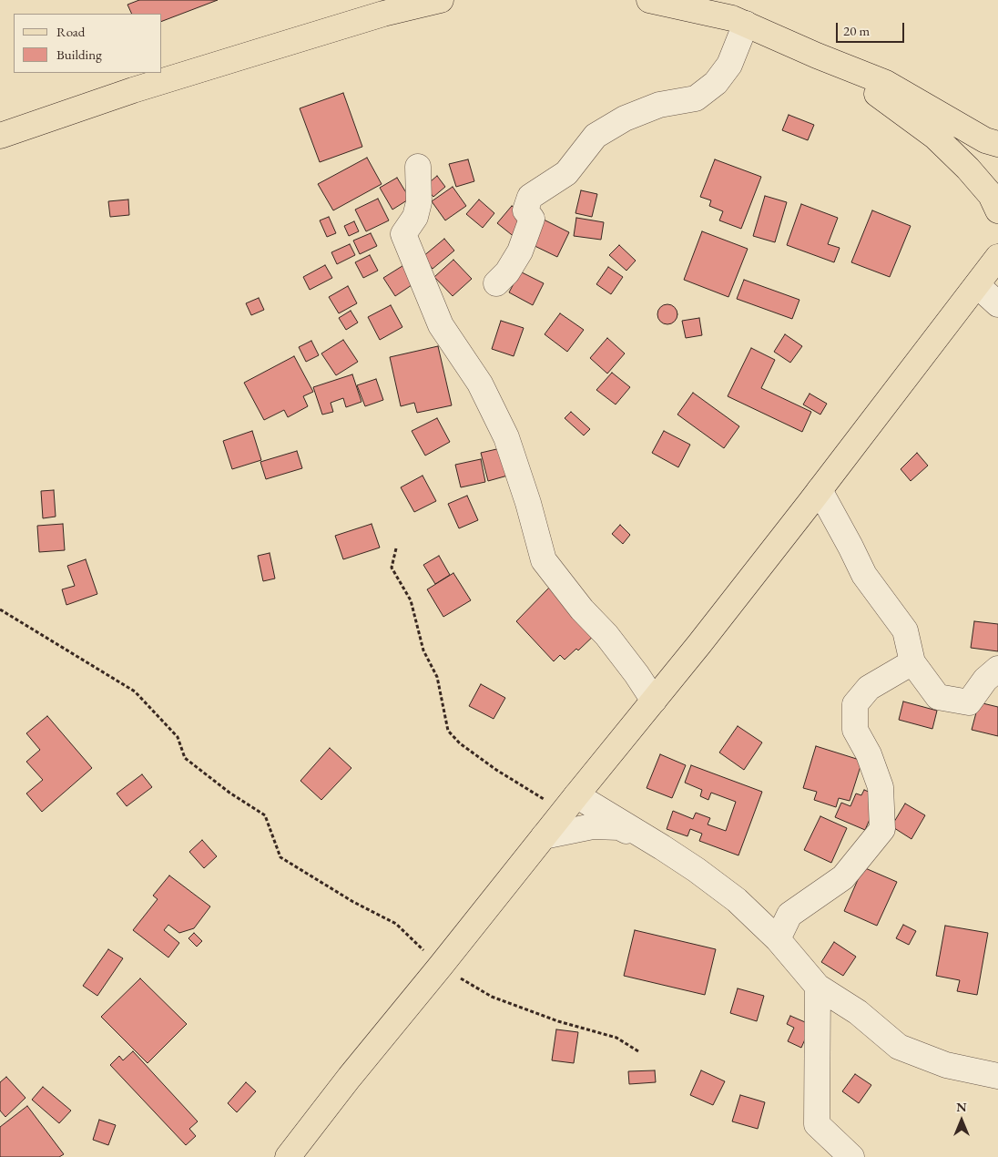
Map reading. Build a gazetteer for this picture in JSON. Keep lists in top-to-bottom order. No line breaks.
{"legend":["Road","Building"],"scale_bar":"20 m","north":"top"}
